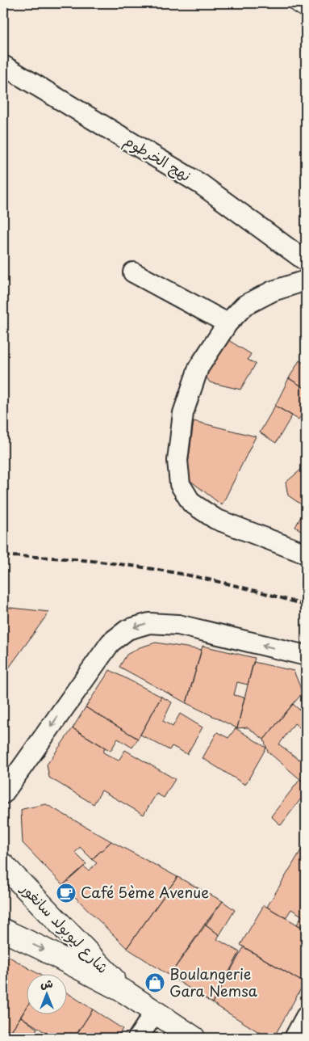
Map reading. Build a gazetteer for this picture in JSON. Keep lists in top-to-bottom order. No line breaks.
{"streets":{"main road":["شارع ليوبولد سانغور"],"street":["نهج الخرطوم"]},"places":{"cafe":["Café 5ème Avenue"],"shop":["Boulangerie Gara Nemsa"]},"north":"top"}
